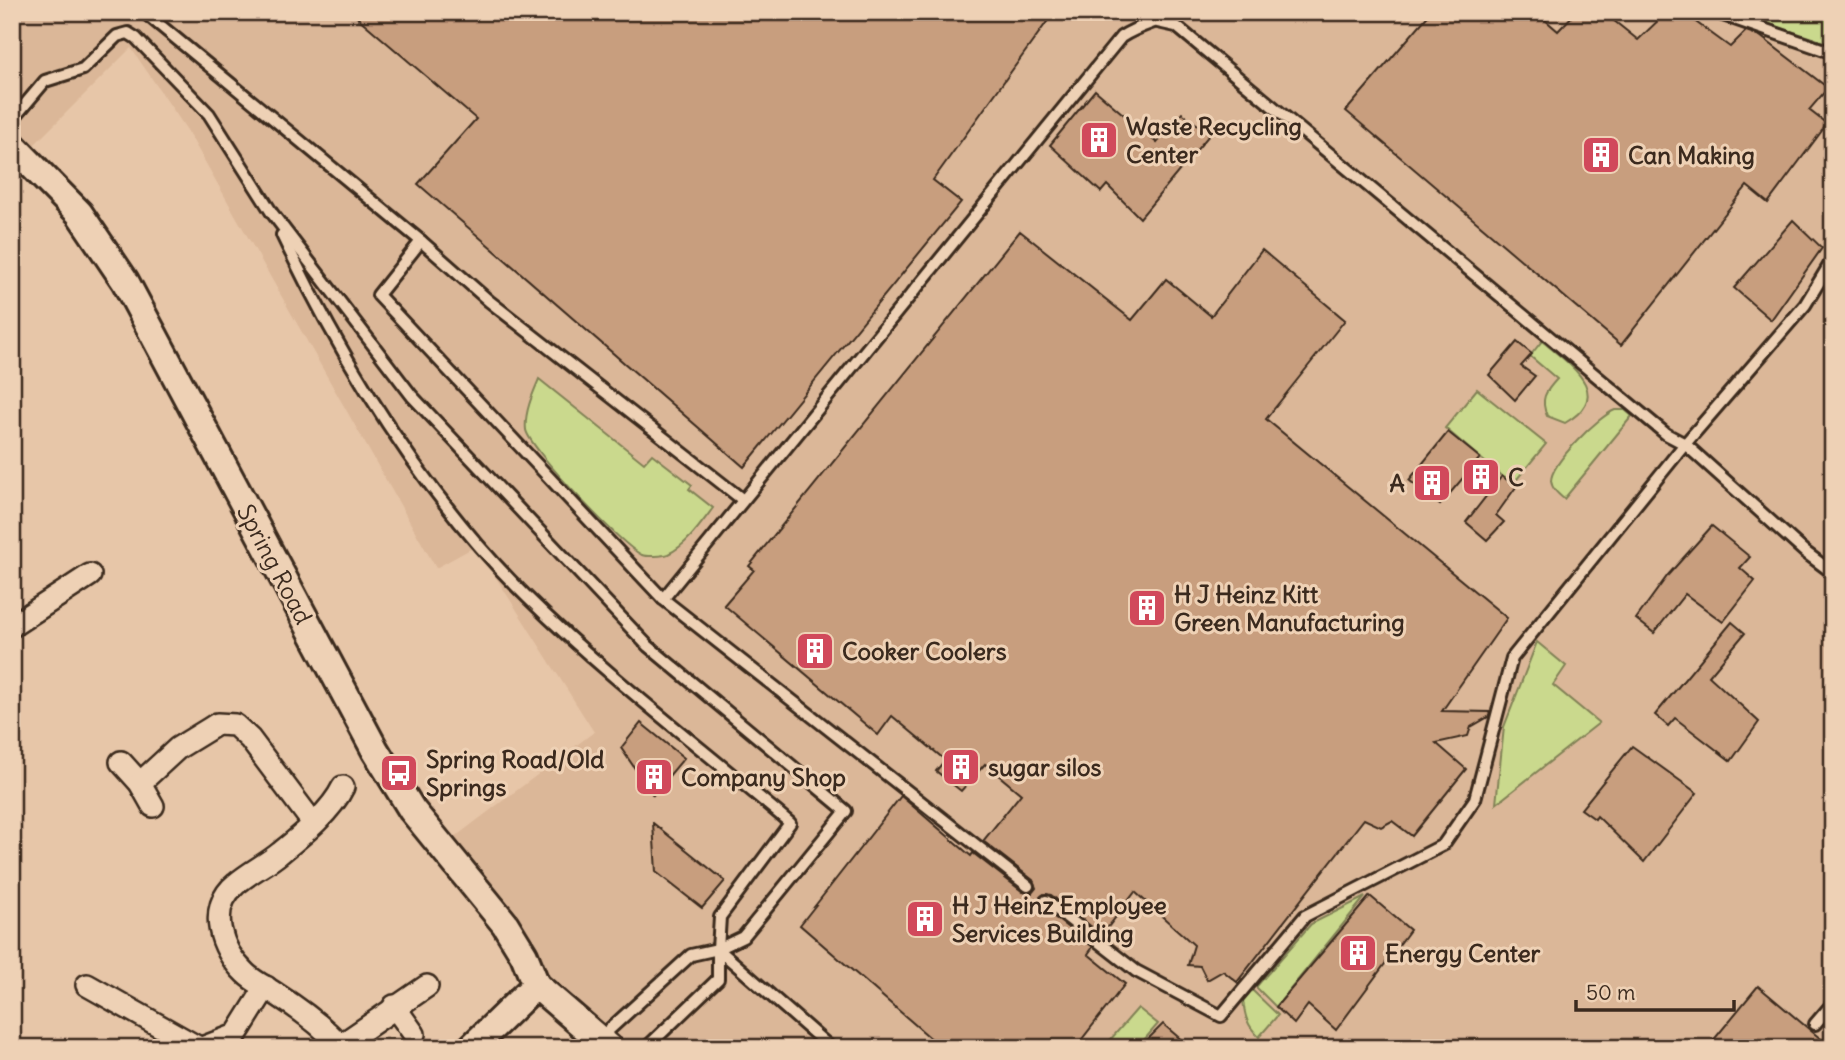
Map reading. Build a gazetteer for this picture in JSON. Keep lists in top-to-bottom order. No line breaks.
{"streets":{"street":["Spring Road"]},"places":{"building":["Waste Recycling Center","Can Making","C","A","H J Heinz Kitt Green Manufacturing","Cooker Coolers","sugar silos","Company Shop","H J Heinz Employee Services Building","Energy Center"],"bus stop":["Spring Road/Old Springs"]},"scale_bar":"50 m"}
